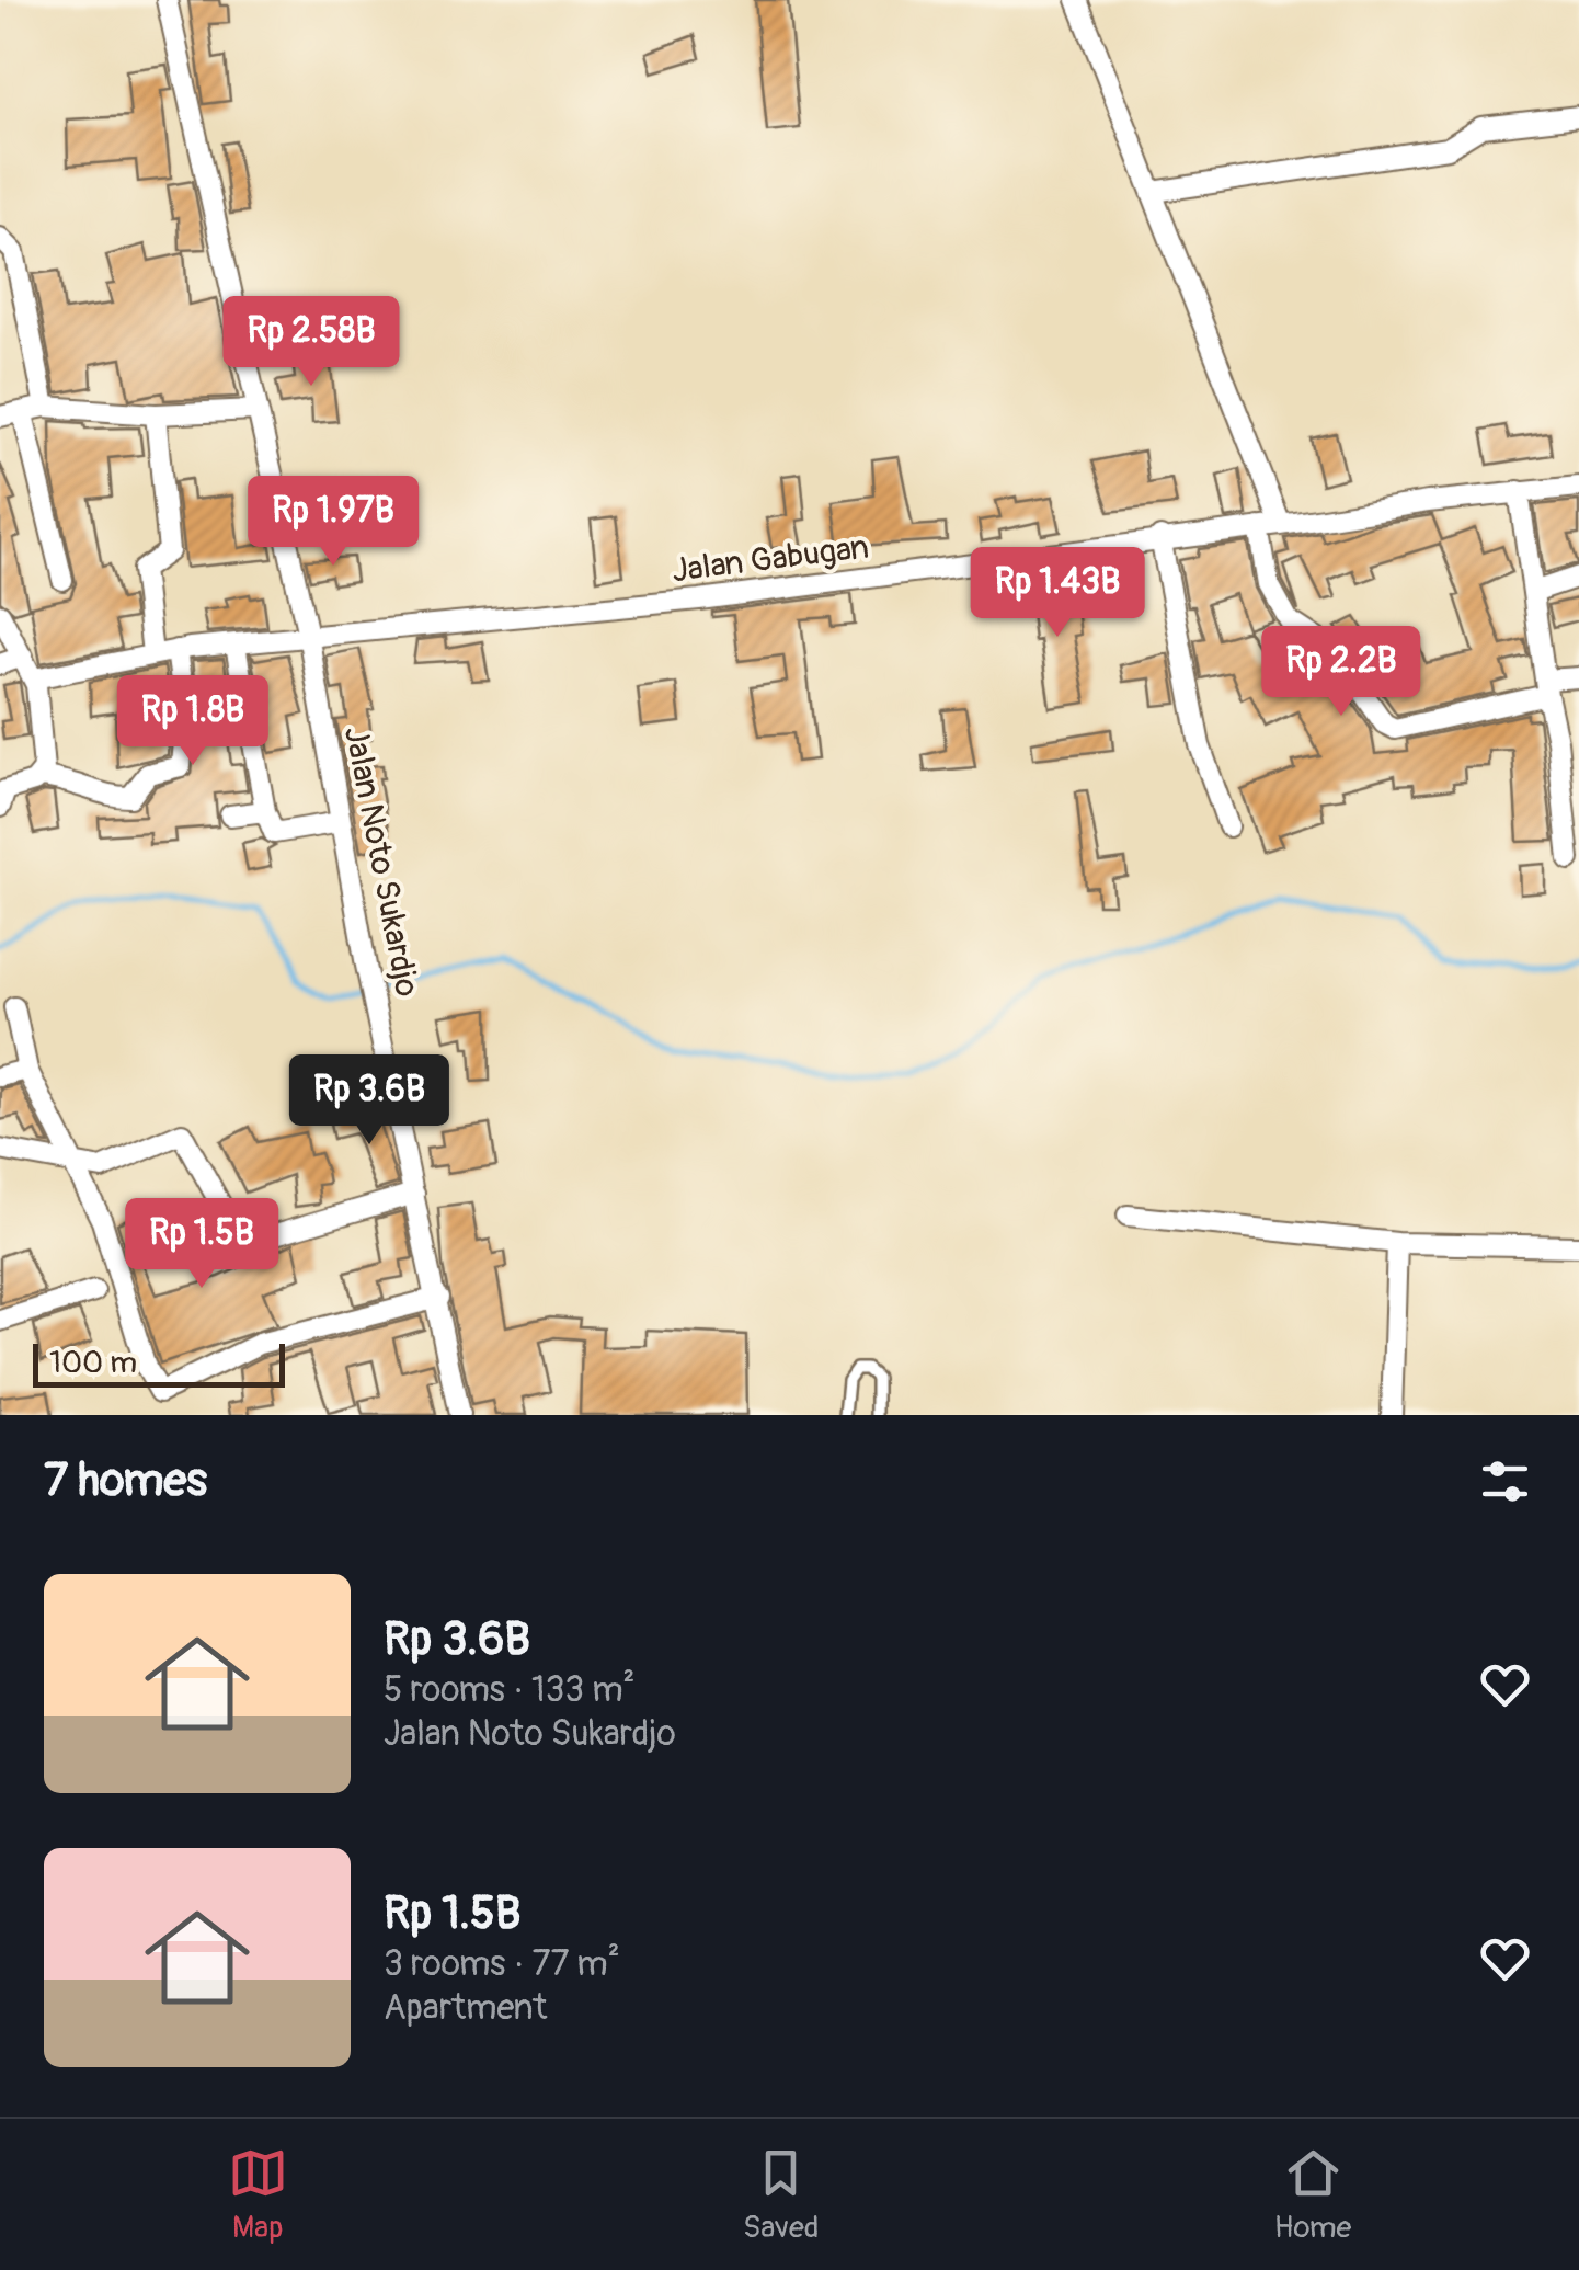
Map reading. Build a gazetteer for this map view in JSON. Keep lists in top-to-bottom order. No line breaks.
{"streets":{"street":["Jalan Gabugan","Jalan Noto Sukardjo"]},"crossings":[["Jalan Gabugan","Jalan Noto Sukardjo"]],"scale_bar":"100 m","page":{"price":["Rp 2.58B","Rp 1.97B","Rp 1.43B","Rp 2.2B","Rp 1.8B","Rp 3.6B","Rp 1.5B"],"scale":"100 m","heading":"7 homes","list":[{"name":"Rp 3.6B","note":"5 rooms · 133 m² · Jalan Noto Sukardjo"},{"name":"Rp 1.5B","note":"3 rooms · 77 m² · Apartment"}],"tabs":["Map","Saved","Home"]}}
